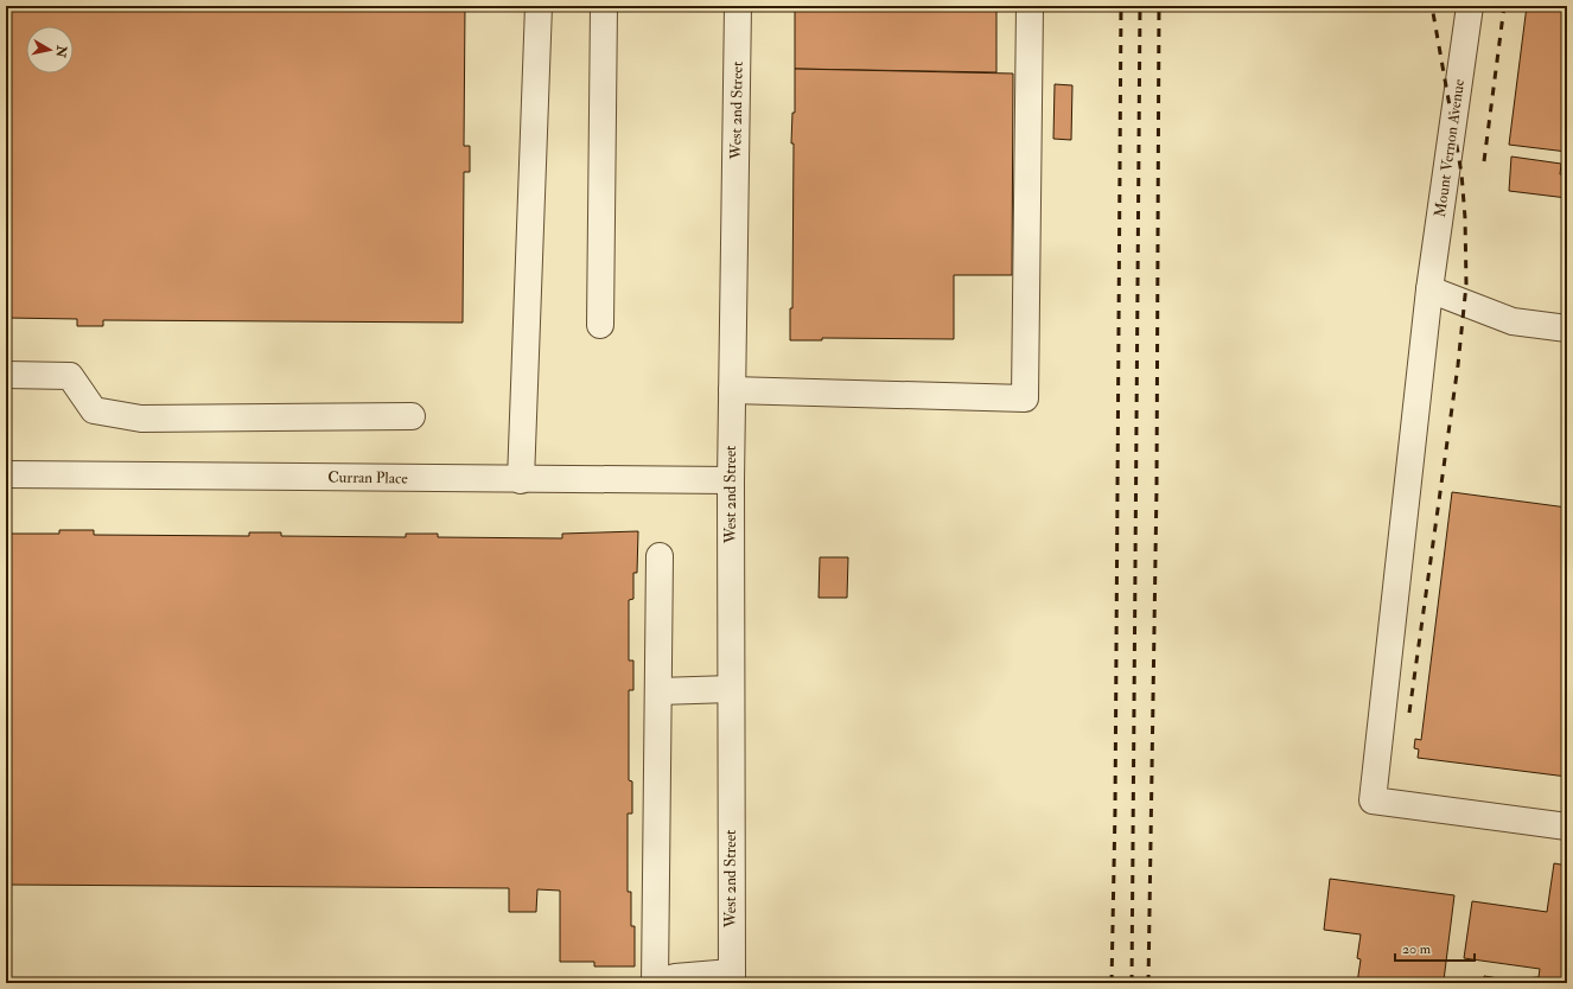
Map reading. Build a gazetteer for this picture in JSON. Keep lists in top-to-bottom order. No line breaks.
{"streets":{"street":["West 2nd Street","Mount Vernon Avenue","Curran Place"]},"crossings":[["West 2nd Street","Curran Place"]],"scale_bar":"20 m","north":"right"}
